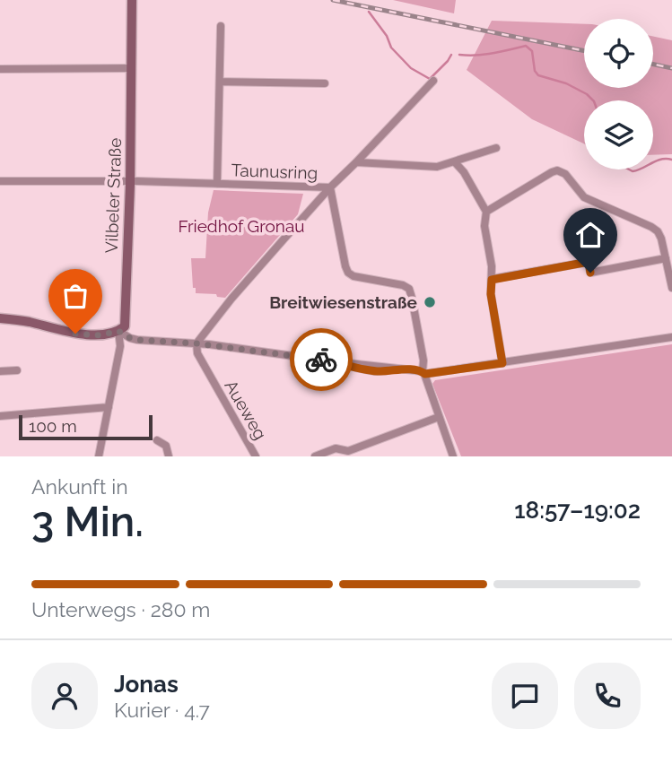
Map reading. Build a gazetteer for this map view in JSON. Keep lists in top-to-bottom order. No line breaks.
{"streets":{"street":["Taunusring","Vilbeler Straße","Aueweg"]},"crossings":[["Taunusring","Vilbeler Straße"]],"parks":["Friedhof Gronau"],"places":["Breitwiesenstraße"],"scale_bar":"100 m","page":{"scale":"100 m","heading":["3 Min.","Ankunft in","18:57–19:02"],"panel":["Jonas","Kurier · 4.7"],"bar":"Unterwegs · 280 m"}}
